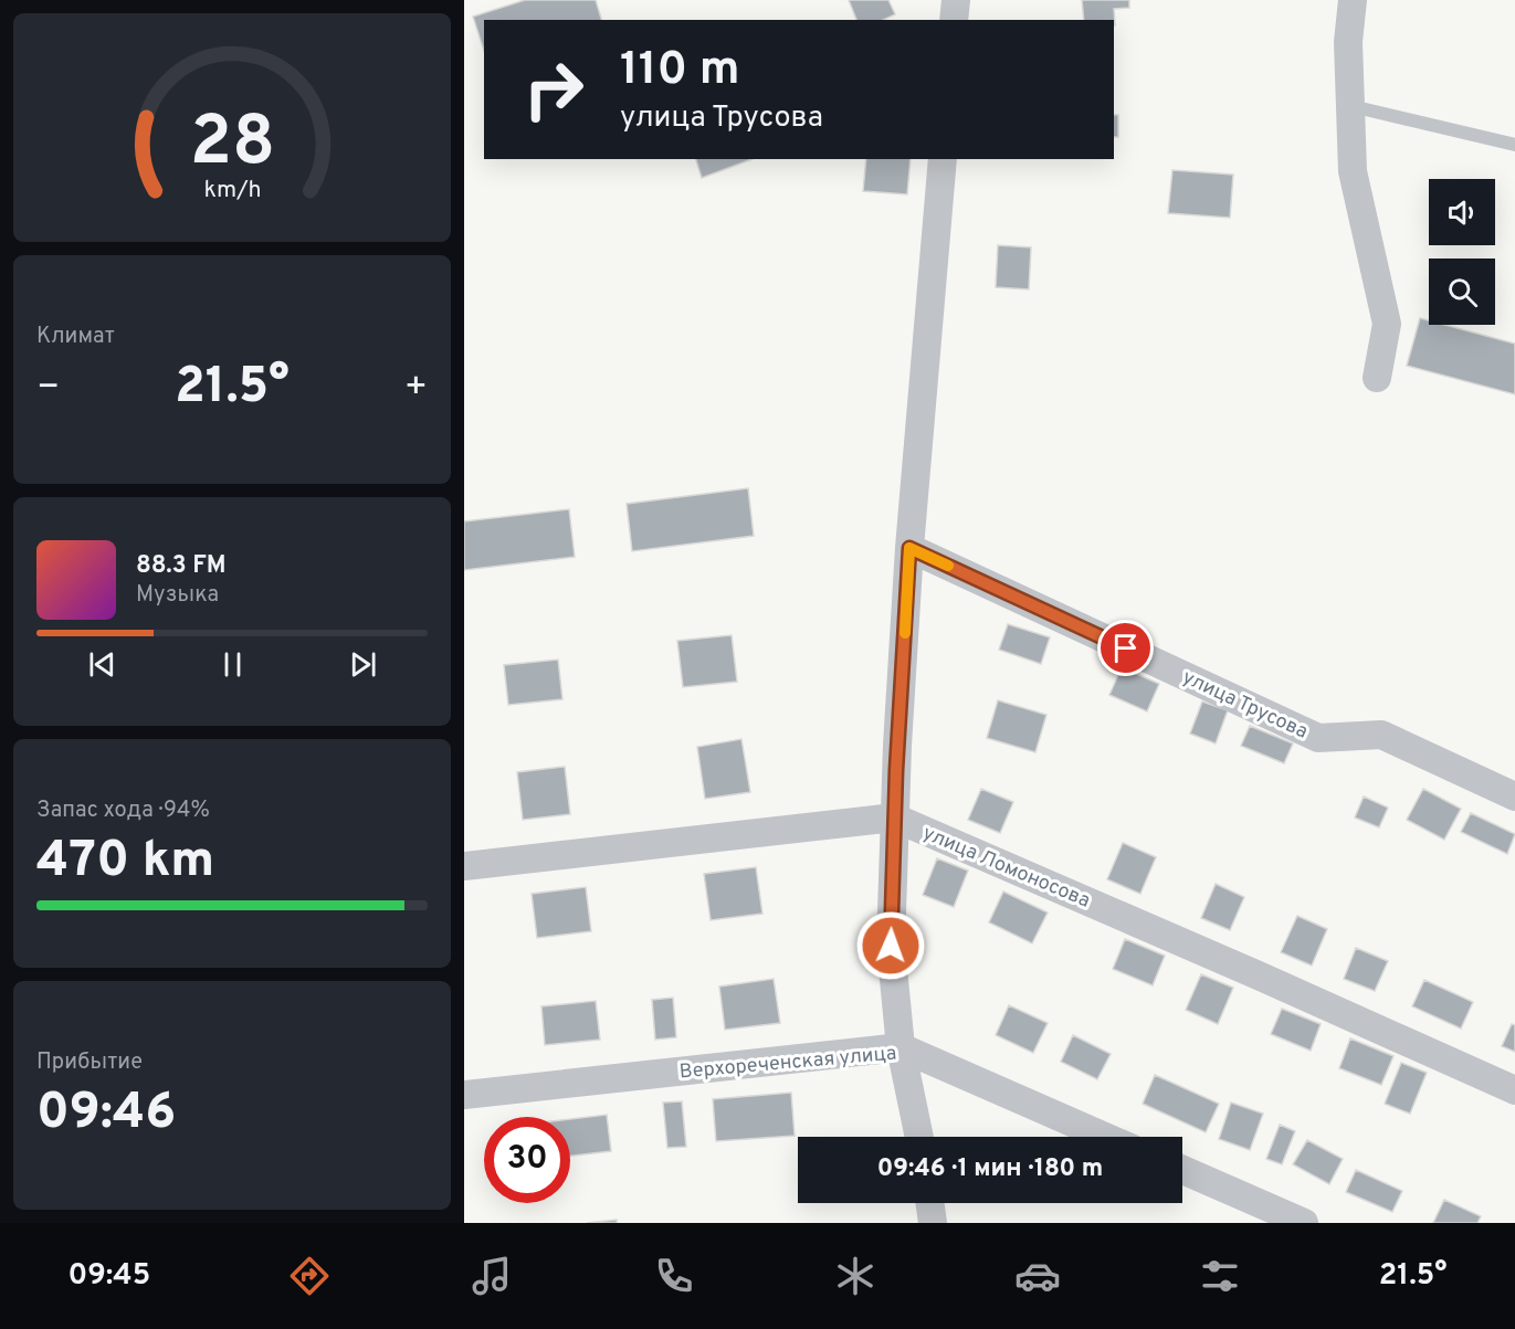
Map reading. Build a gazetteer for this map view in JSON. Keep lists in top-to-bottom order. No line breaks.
{"streets":{"street":["улица Трусова","улица Ломоносова","Верхореченская улица"]},"page":{"turn":["110 m","улица Трусова"],"tile":["Климат",["Запас хода · 94%","470 km"],["Прибытие","09:46"]],"heat":["−","21.5°","+"],"song":["88.3 FM","Музыка"],"limit":"30","trip":"09:46 · 1 мин · 180 m","tabs":["09:45","21.5°"],"gauge":["28","km/h"]}}
